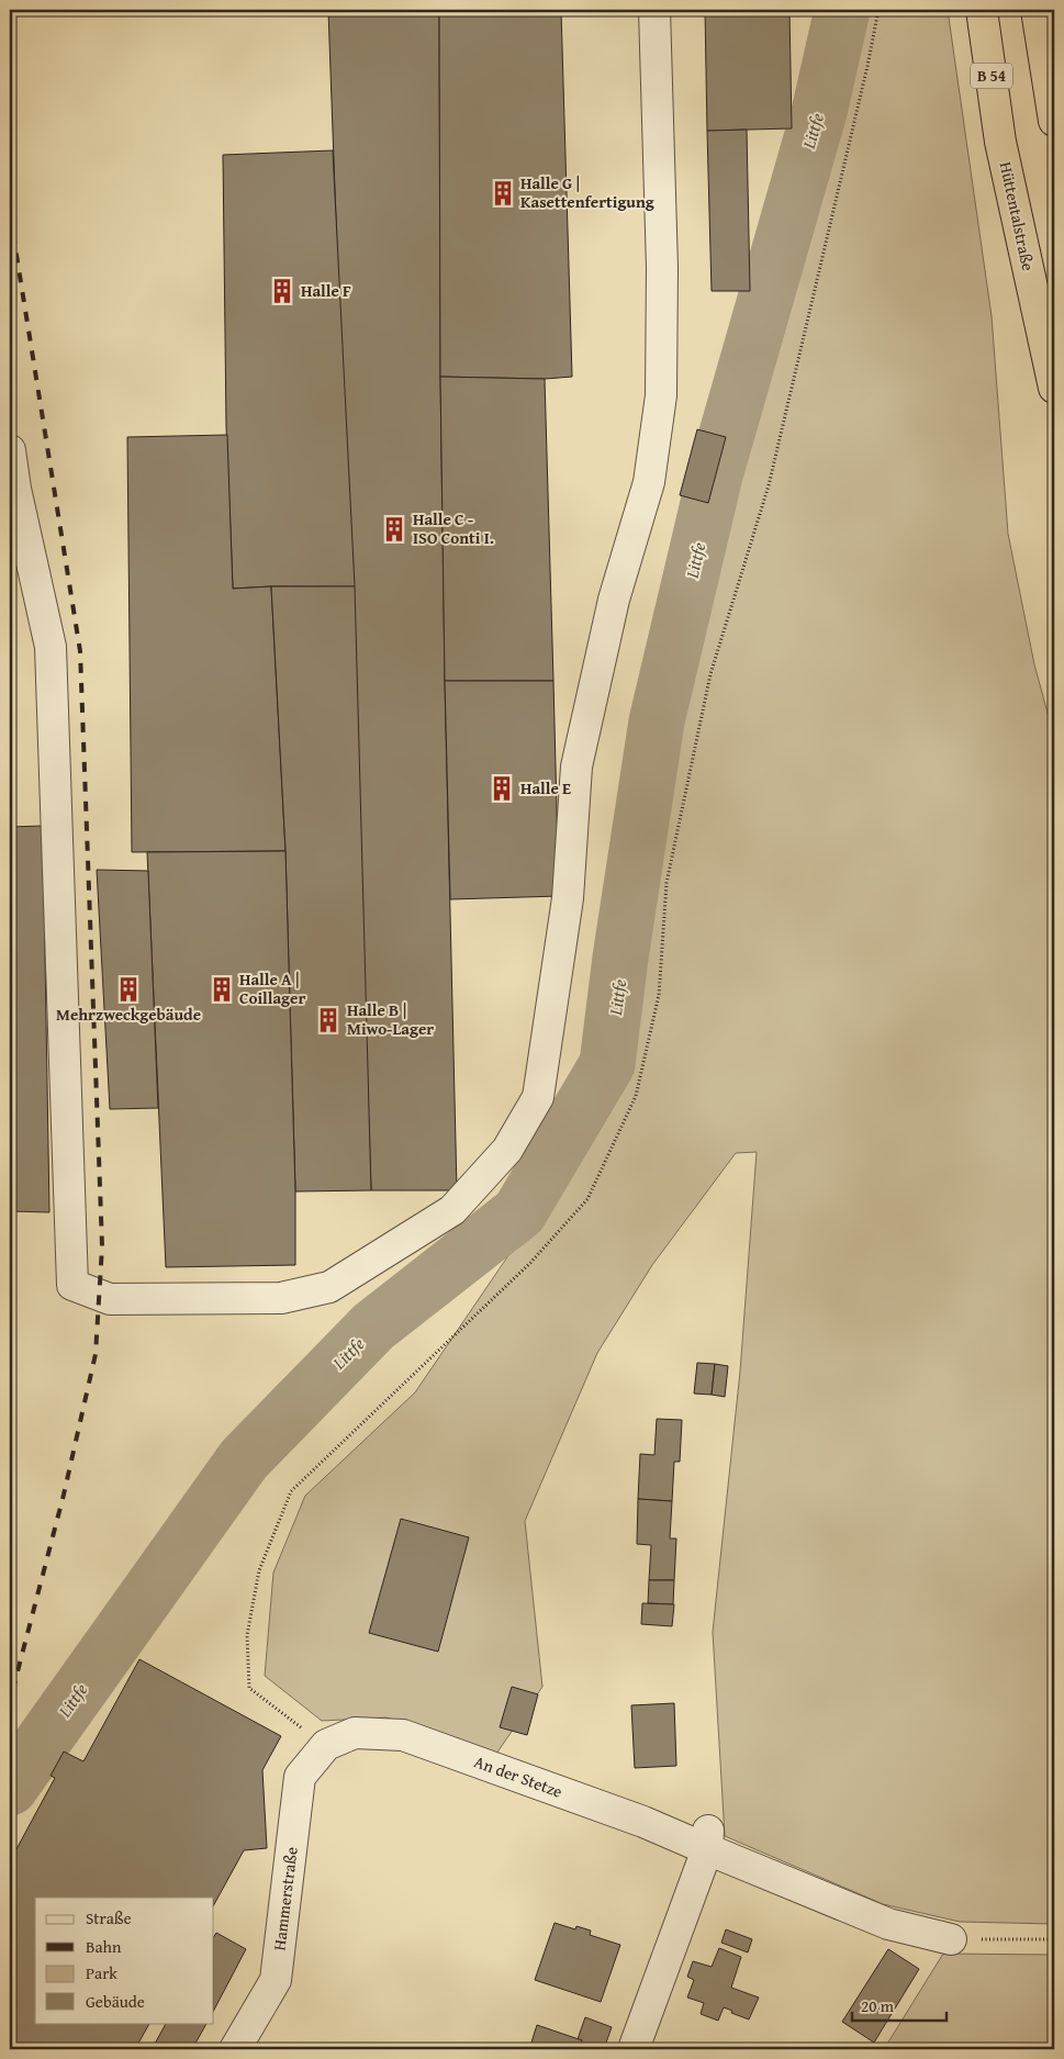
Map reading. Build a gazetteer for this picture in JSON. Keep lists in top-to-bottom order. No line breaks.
{"streets":{"highway":["B 54","Hüttentalstraße"],"street":["An der Stetze","Hammerstraße"]},"crossings":[["An der Stetze","Hammerstraße"]],"water":["Littfe"],"places":{"building":["Halle G | Kasettenfertigung","Halle F","Halle C - ISO Conti I.","Halle E","Mehrzweckgebäude","Halle A | Coillager","Halle B | Miwo-Lager"]},"legend":["Straße","Bahn","Park","Gebäude"],"scale_bar":"20 m"}
